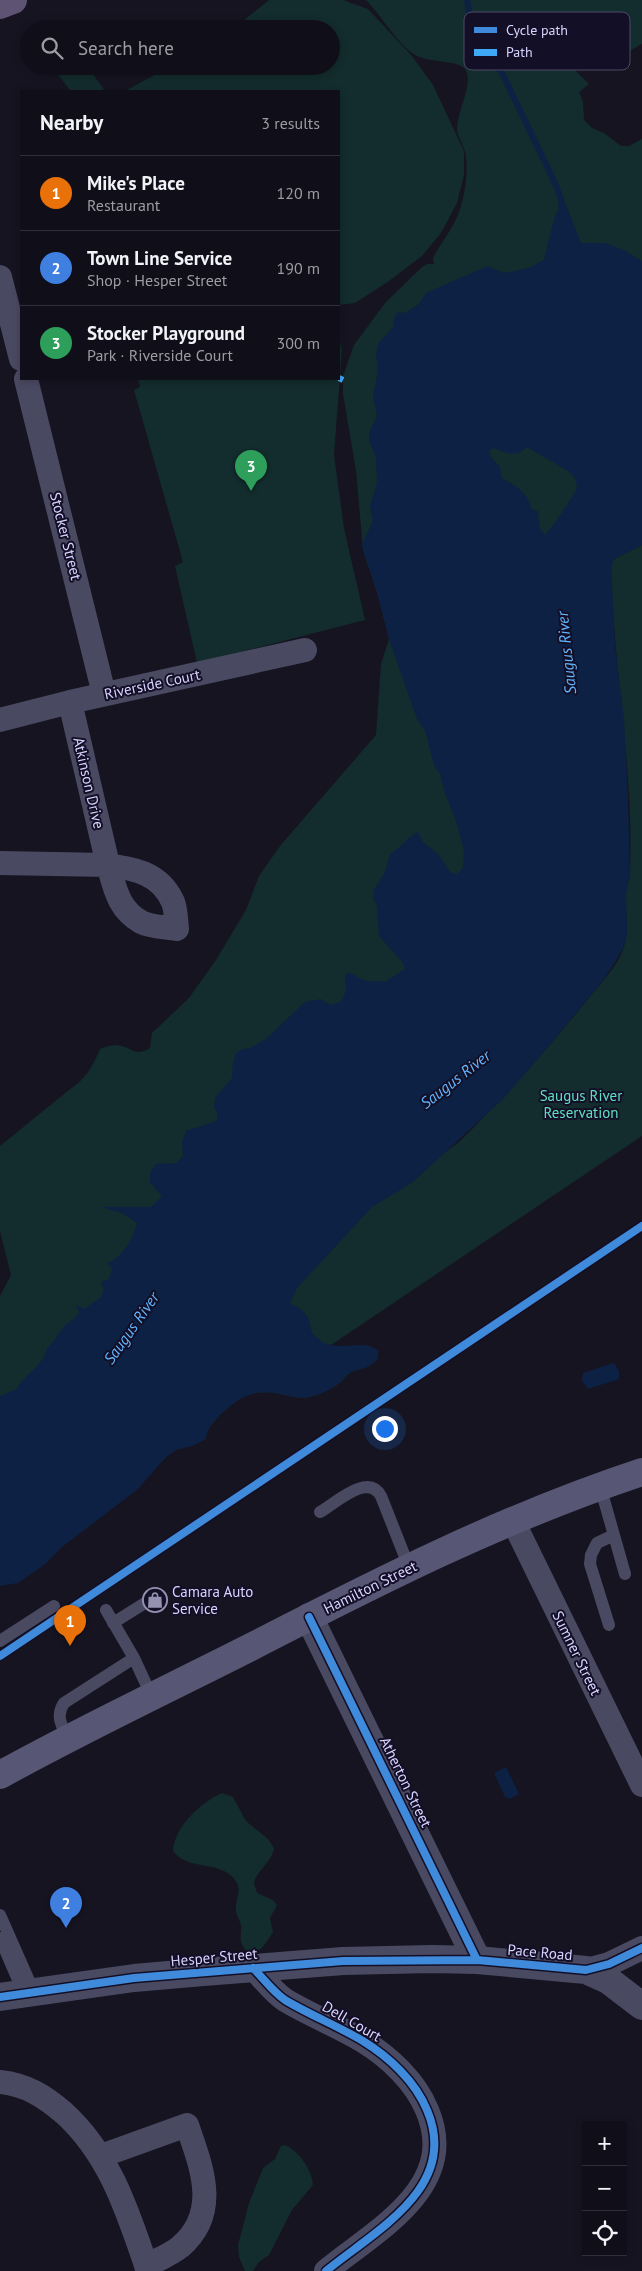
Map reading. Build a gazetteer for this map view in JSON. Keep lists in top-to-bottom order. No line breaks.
{"streets":{"main road":["Hamilton Street"],"street":["Stocker Street","Riverside Court","Atkinson Drive","Sumner Street","Atherton Street","Pace Road","Hesper Street","Dell Court"]},"crossings":[["Stocker Street","Riverside Court"],["Riverside Court","Atkinson Drive"],["Hamilton Street","Sumner Street"],["Hamilton Street","Atherton Street"],["Atherton Street","Pace Road"],["Pace Road","Hesper Street"],["Hesper Street","Dell Court"]],"water":["Saugus River"],"parks":["Saugus River Reservation"],"places":{"shop":["Camara Auto Service"]},"legend":["Cycle path","Path"],"page":{"search":"Search here","heading":["Nearby","3 results"],"list":[{"mark":"1","name":"Mike's Place","note":"Restaurant","value":"120 m"},{"mark":"2","name":"Town Line Service","note":"Shop · Hesper Street","value":"190 m"},{"mark":"3","name":"Stocker Playground","note":"Park · Riverside Court","value":"300 m"}],"pins":["3","1","2"],"map_buttons":["+","−"]}}
